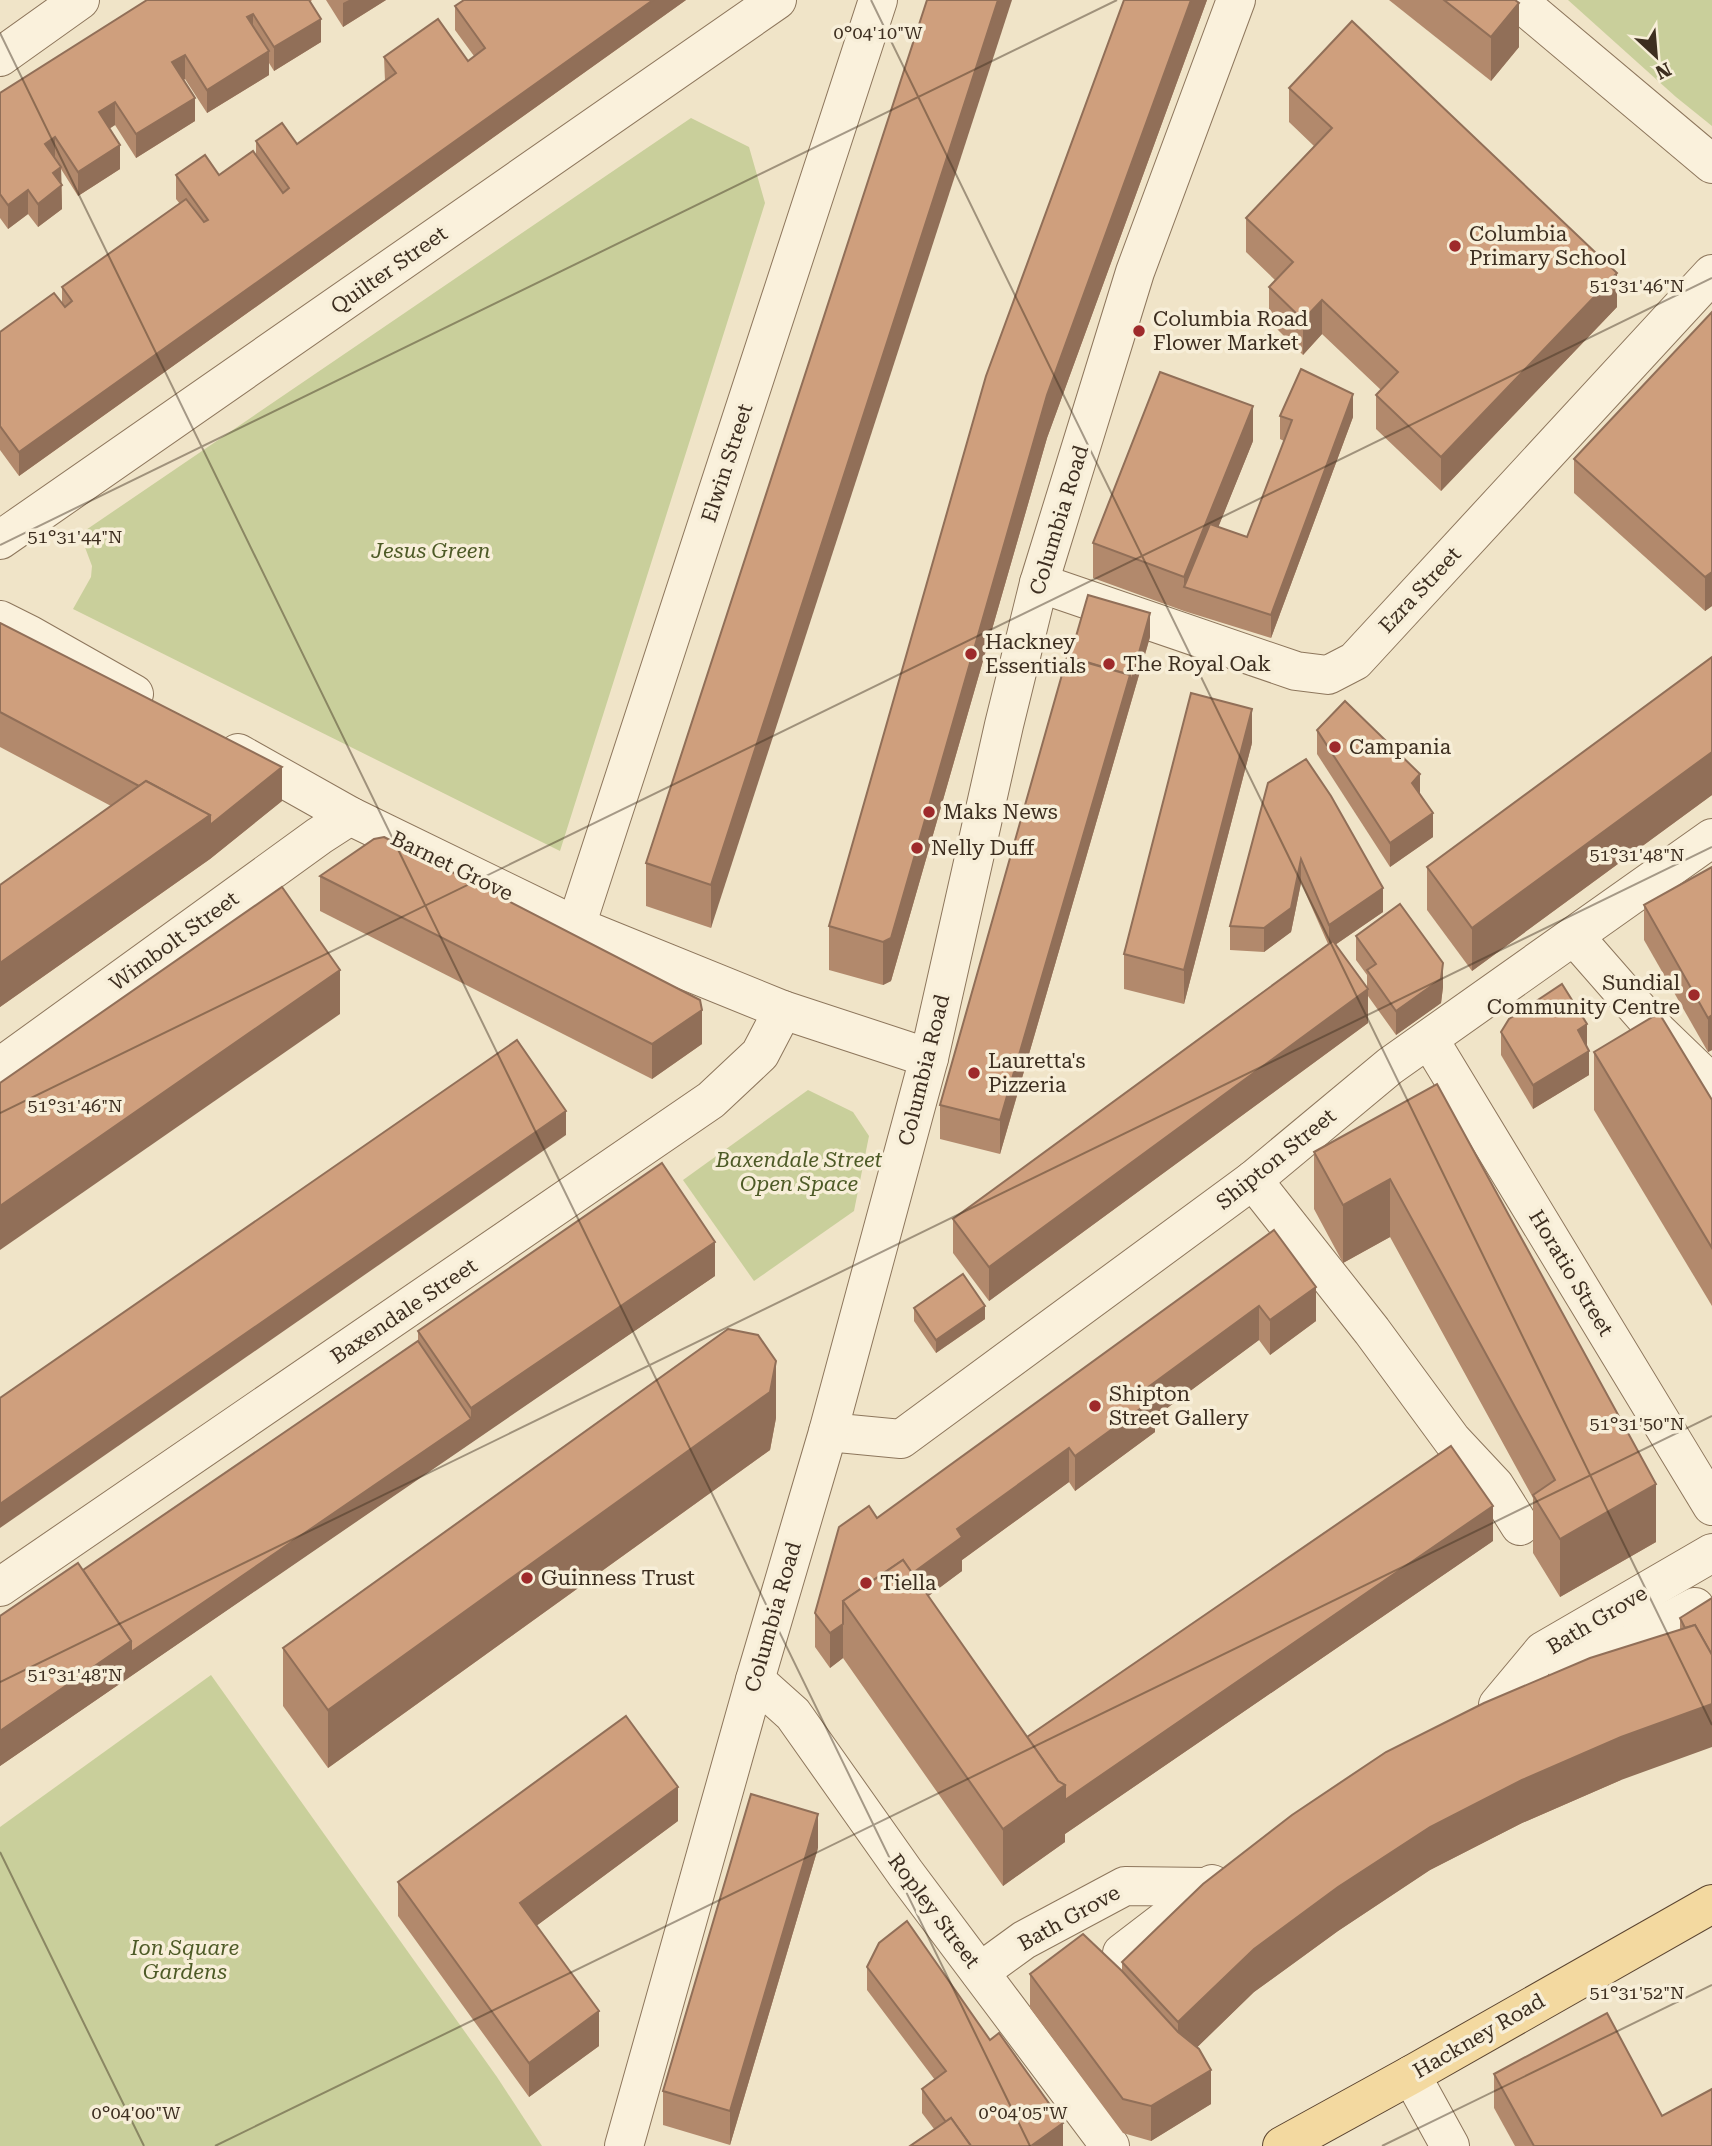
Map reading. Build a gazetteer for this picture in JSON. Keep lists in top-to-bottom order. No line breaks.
{"streets":{"main road":["Hackney Road"],"street":["Quilter Street","Elwin Street","Columbia Road","Ezra Street","Barnet Grove","Wimbolt Street","Shipton Street","Horatio Street","Baxendale Street","Bath Grove","Ropley Street"]},"crossings":[["Elwin Street","Barnet Grove"],["Columbia Road","Ezra Street"],["Columbia Road","Barnet Grove"],["Columbia Road","Shipton Street"],["Columbia Road","Ropley Street"],["Barnet Grove","Wimbolt Street"],["Barnet Grove","Baxendale Street"],["Shipton Street","Horatio Street"],["Bath Grove","Ropley Street"]],"parks":["Jesus Green","Baxendale Street Open Space","Ion Square Gardens"],"places":["Columbia Primary School","Columbia Road Flower Market","Hackney Essentials","The Royal Oak","Campania","Maks News","Nelly Duff","Sundial Community Centre","Lauretta's Pizzeria","Shipton Street Gallery","Guinness Trust","Tiella"],"north":"bottom right","coordinates":["0°04'10\"W","51°31'46\"N","51°31'44\"N","51°31'48\"N","51°31'50\"N","51°31'52\"N","0°04'00\"W","0°04'05\"W"]}
